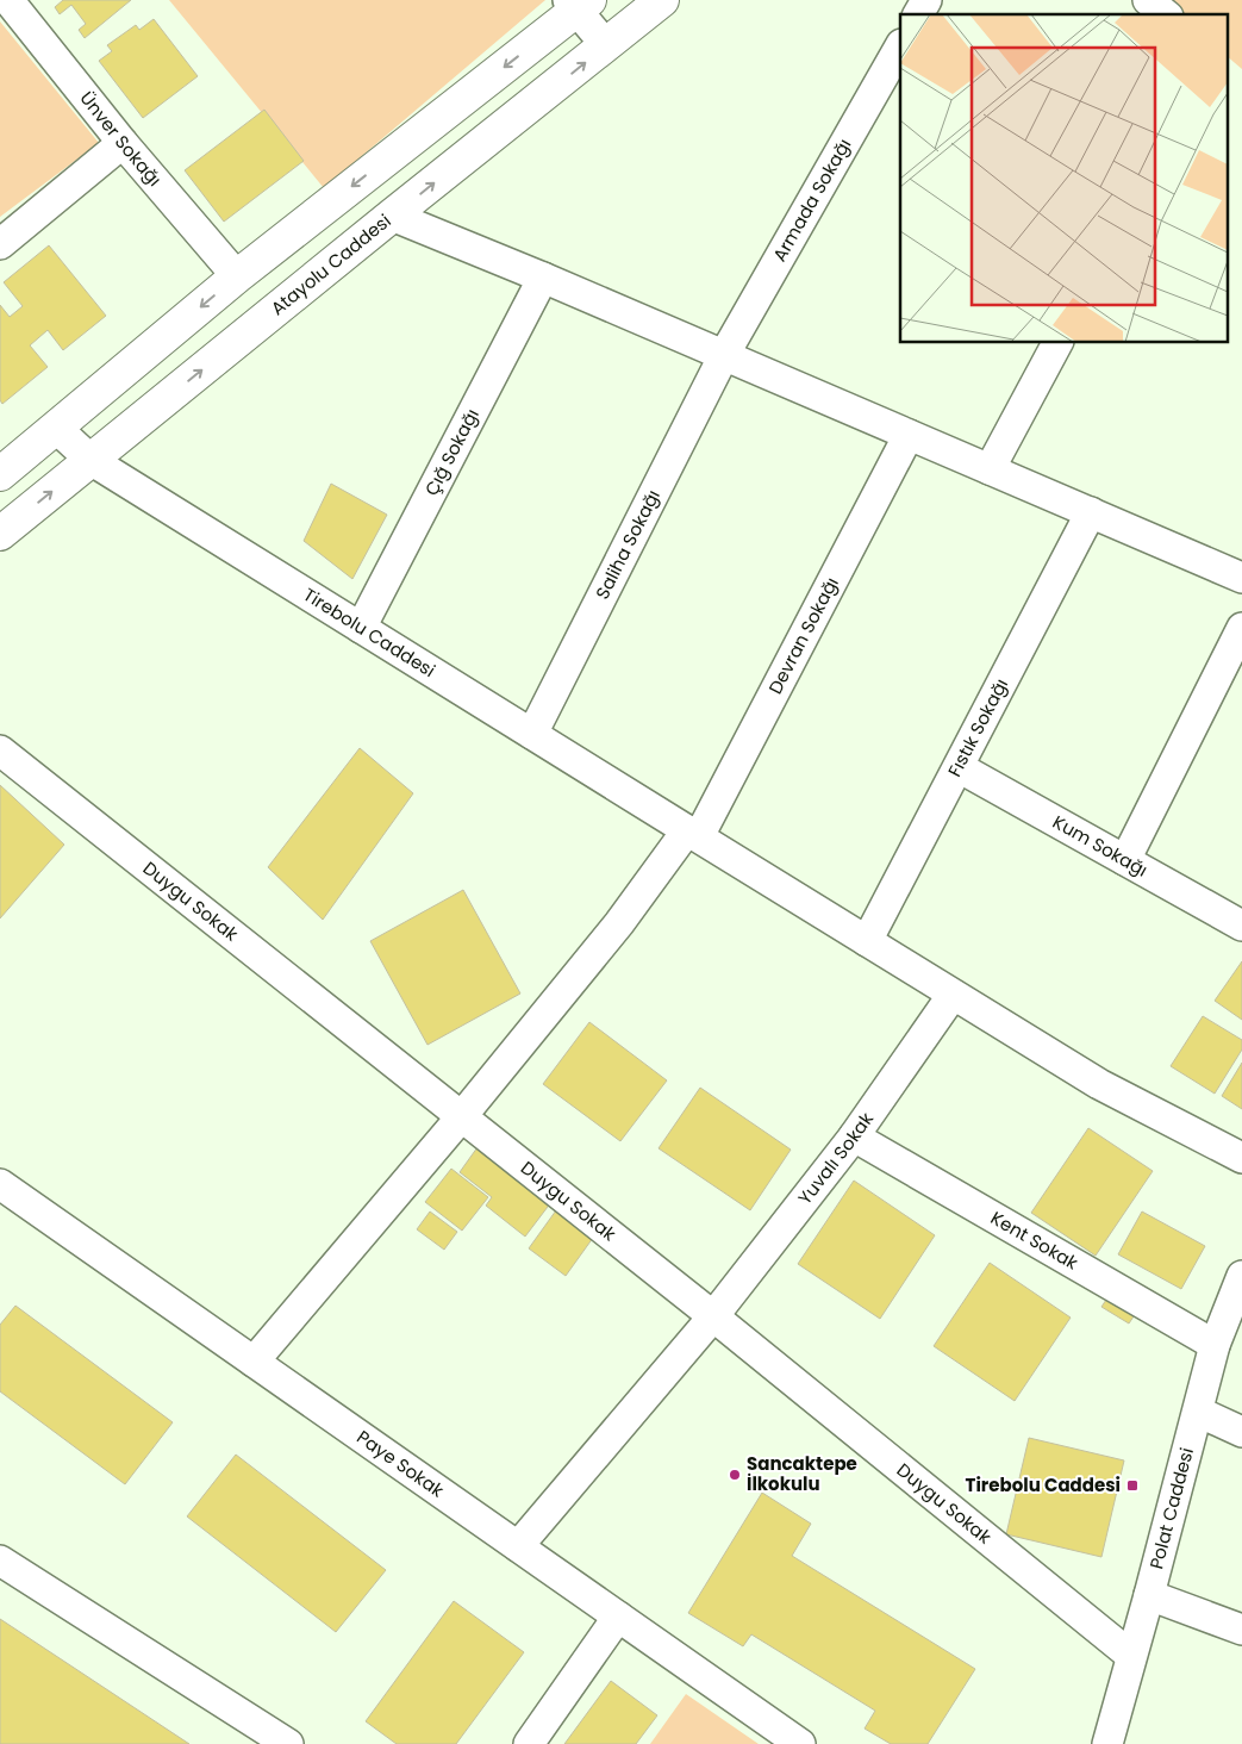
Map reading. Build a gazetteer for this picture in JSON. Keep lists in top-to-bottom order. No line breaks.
{"streets":{"main road":["Atayolu Caddesi"],"street":["Ünver Sokağı","Armada Sokağı","Çığ Sokağı","Saliha Sokağı","Tirebolu Caddesi","Devran Sokağı","Fıstık Sokağı","Kum Sokağı","Duygu Sokak","Yuvalı Sokak","Kent Sokak","Paye Sokak","Polat Caddesi"]},"crossings":[["Armada Sokağı","Saliha Sokağı"],["Atayolu Caddesi","Tirebolu Caddesi"],["Çığ Sokağı","Tirebolu Caddesi"],["Saliha Sokağı","Tirebolu Caddesi"],["Tirebolu Caddesi","Devran Sokağı"],["Tirebolu Caddesi","Fıstık Sokağı"],["Tirebolu Caddesi","Yuvalı Sokak"],["Devran Sokağı","Duygu Sokak"],["Devran Sokağı","Paye Sokak"],["Fıstık Sokağı","Kum Sokağı"],["Duygu Sokak","Yuvalı Sokak"],["Duygu Sokak","Polat Caddesi"],["Yuvalı Sokak","Kent Sokak"],["Yuvalı Sokak","Paye Sokak"],["Kent Sokak","Polat Caddesi"]],"places":{"other":["Sancaktepe İlkokulu"],"transit":["Tirebolu Caddesi"]}}
